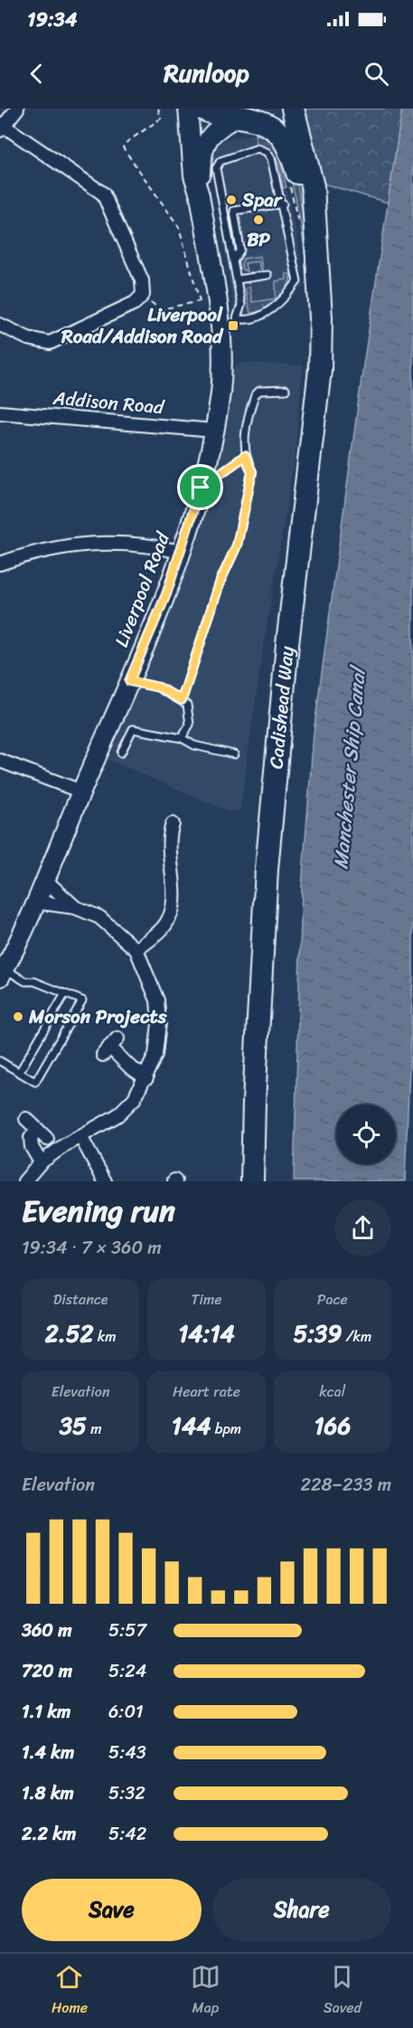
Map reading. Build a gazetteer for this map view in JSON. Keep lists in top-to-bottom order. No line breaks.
{"streets":{"highway":["Cadishead Way"],"main road":["Liverpool Road"],"street":["Addison Road"]},"crossings":[["Addison Road","Liverpool Road"],["Liverpool Road","Cadishead Way"]],"water":["Manchester Ship Canal"],"places":{"other":["Spar","BP","Morson Projects"],"transit":["Liverpool Road/Addison Road"]},"page":{"status":"19:34","header":"Runloop","heading":["Evening run","19:34 · 7 × 360 m"],"stats":[["Distance","2.52 km"],["Time","14:14"],["Pace","5:39 /km"],["Elevation","35 m"],["Heart rate","144 bpm"],["kcal","166"]],"chart":["Elevation","228–233 m"],"list":[{"name":"360 m","note":"5:57"},{"name":"720 m","note":"5:24"},{"name":"1.1 km","note":"6:01"},{"name":"1.4 km","note":"5:43"},{"name":"1.8 km","note":"5:32"},{"name":"2.2 km","note":"5:42"}],"buttons":["Save","Share"],"tabs":["Home","Map","Saved"]}}
